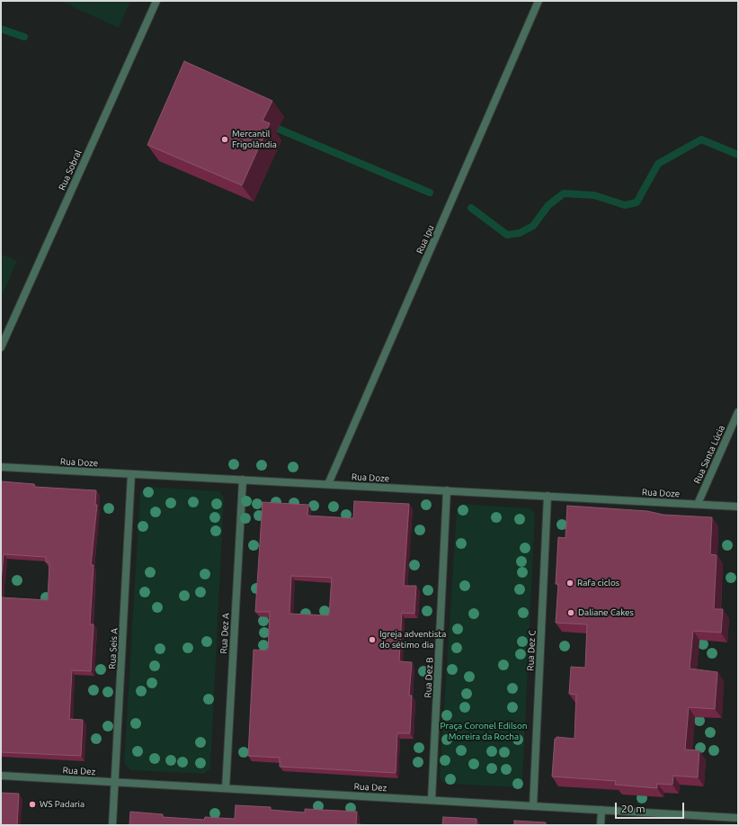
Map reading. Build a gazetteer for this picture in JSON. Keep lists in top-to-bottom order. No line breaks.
{"streets":{"street":["Rua Sobral","Rua Ipu","Rua Santa Lúcia","Rua Doze","Rua Dez A","Rua Seis A","Rua Dez C","Rua Dez B","Rua Dez"]},"crossings":[["Rua Ipu","Rua Doze"],["Rua Santa Lúcia","Rua Doze"],["Rua Doze","Rua Dez A"],["Rua Doze","Rua Seis A"],["Rua Doze","Rua Dez C"],["Rua Doze","Rua Dez B"],["Rua Dez A","Rua Dez"],["Rua Seis A","Rua Dez"],["Rua Dez C","Rua Dez"],["Rua Dez B","Rua Dez"]],"parks":["Praça Coronel Edilson Moreira da Rocha"],"places":["Mercantil Frigolândia","Rafa ciclos","Daliane Cakes","Igreja adventista do sétimo dia","WS Padaria"],"scale_bar":"20 m"}
